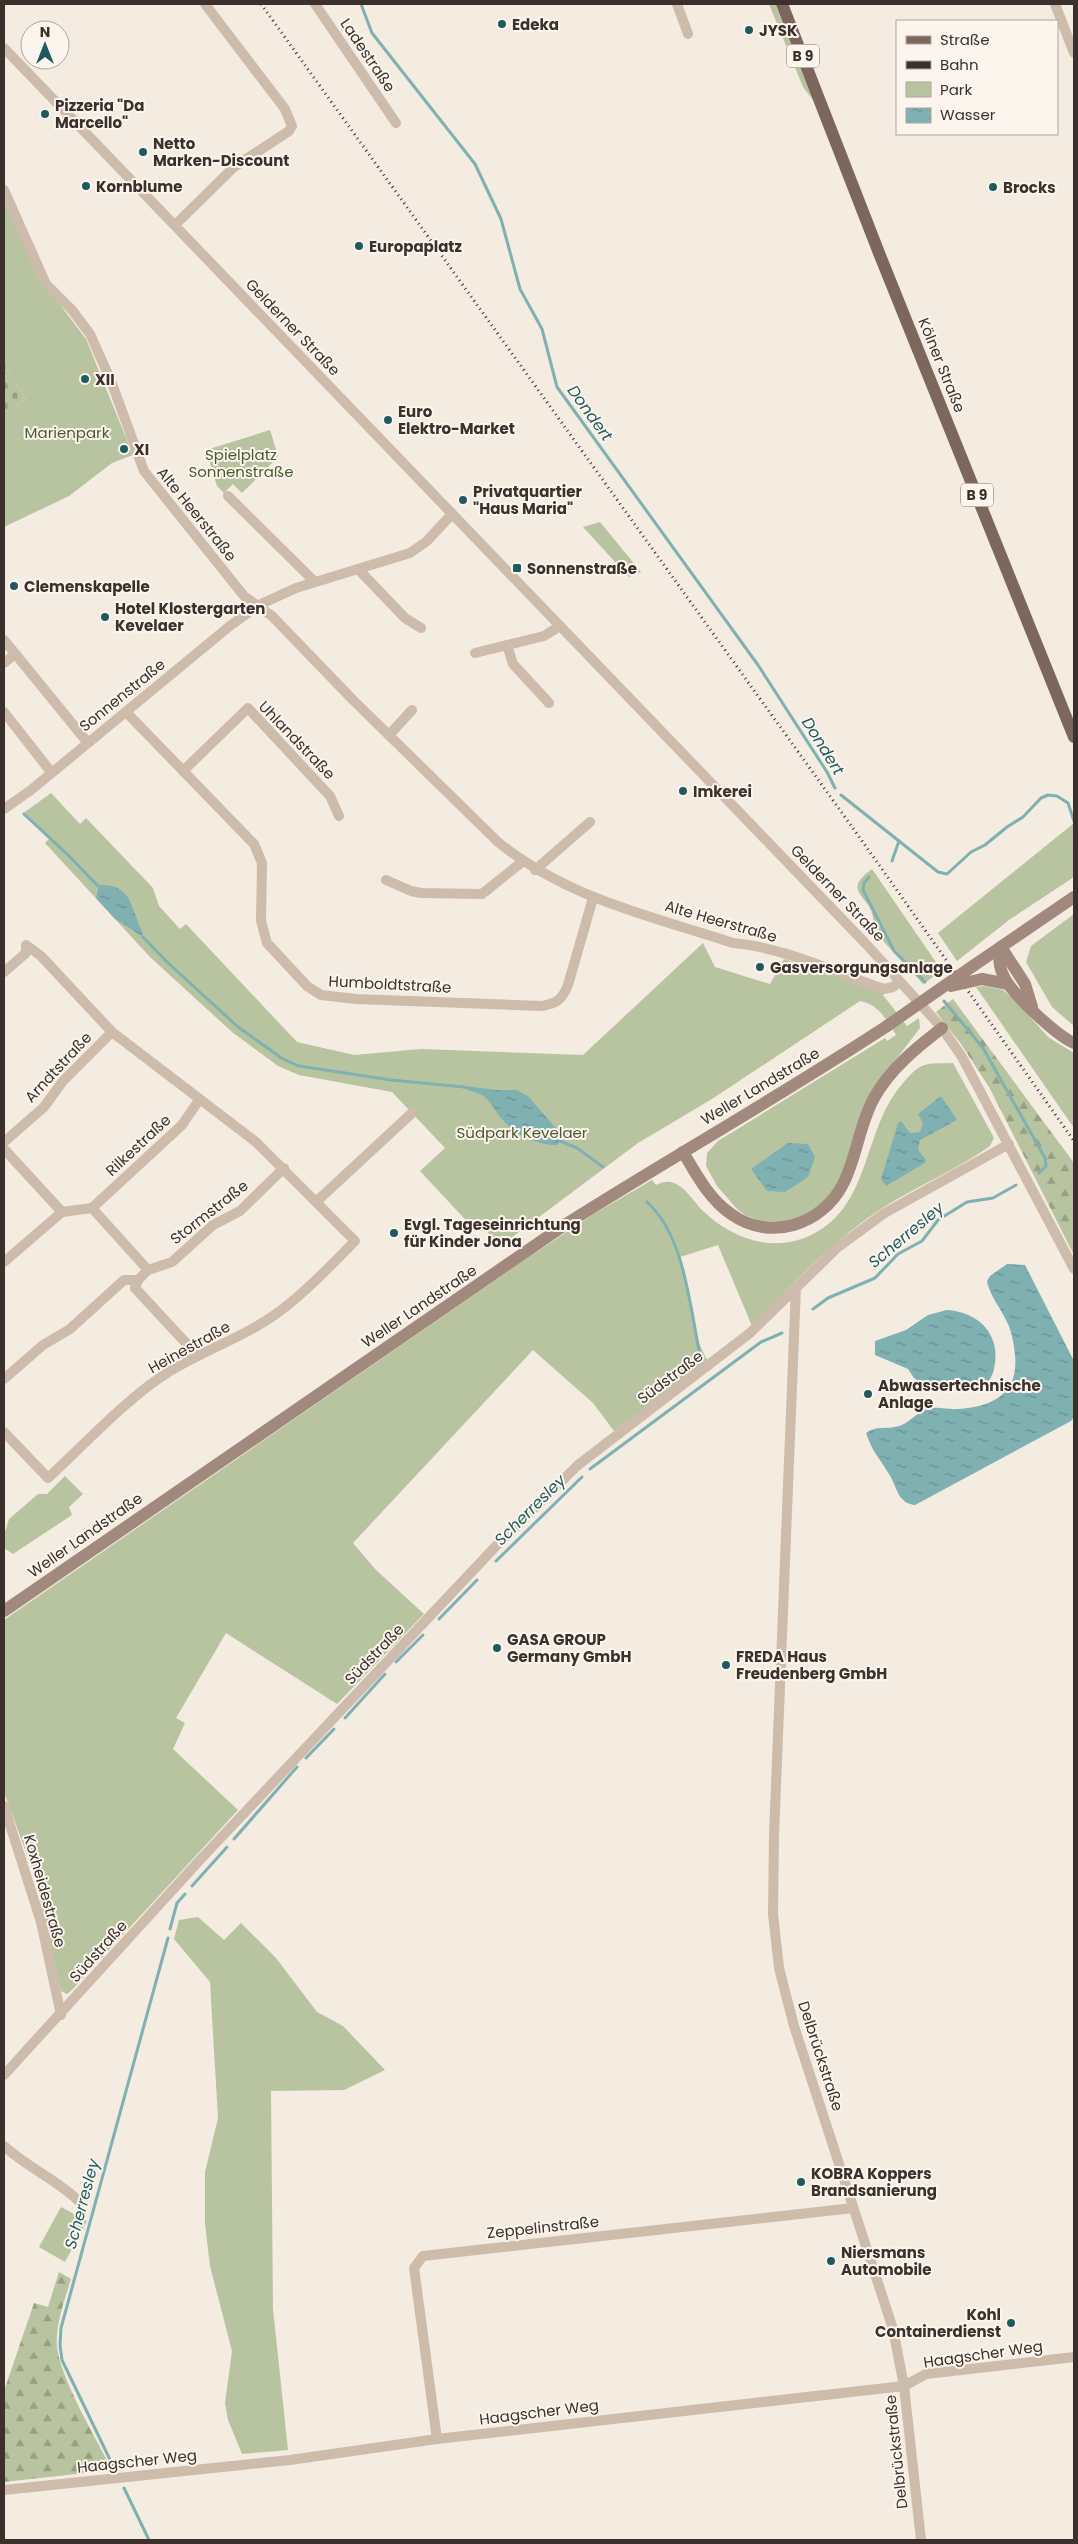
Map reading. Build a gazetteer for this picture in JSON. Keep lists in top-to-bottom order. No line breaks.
{"streets":{"main road":["B 9","Kölner Straße","Weller Landstraße"],"street":["Ladestraße","Gelderner Straße","Alte Heerstraße","Sonnenstraße","Uhlandstraße","Humboldtstraße","Arndtstraße","Rilkestraße","Stormstraße","Heinestraße","Südstraße","Koxheidestraße","Delbrückstraße","Zeppelinstraße","Haagscher Weg"]},"crossings":[["Gelderner Straße","Alte Heerstraße"],["Gelderner Straße","Sonnenstraße"],["Gelderner Straße","Südstraße"],["Alte Heerstraße","Sonnenstraße"],["Alte Heerstraße","Humboldtstraße"],["Sonnenstraße","Humboldtstraße"],["Uhlandstraße","Humboldtstraße"],["Arndtstraße","Heinestraße"],["Rilkestraße","Heinestraße"],["Stormstraße","Heinestraße"],["Südstraße","Koxheidestraße"],["Südstraße","Delbrückstraße"],["Delbrückstraße","Zeppelinstraße"],["Delbrückstraße","Haagscher Weg"],["Zeppelinstraße","Haagscher Weg"]],"water":["Dondert","Scherresley"],"parks":["Marienpark","Spielplatz Sonnenstraße","Südpark Kevelaer"],"places":{"other":["Edeka","JYSK","Pizzeria \"Da Marcello\"","Netto Marken-Discount","Kornblume","Brocks","Europaplatz","XII","Euro Elektro-Market","XI","Privatquartier \"Haus Maria\"","Clemenskapelle","Hotel Klostergarten Kevelaer","Imkerei","Gasversorgungsanlage","Evgl. Tageseinrichtung für Kinder Jona","Abwassertechnische Anlage","GASA GROUP Germany GmbH","FREDA Haus Freudenberg GmbH","KOBRA Koppers Brandsanierung","Niersmans Automobile","Kohl Containerdienst"],"transit":["Sonnenstraße"]},"legend":["Straße","Bahn","Park","Wasser"],"north":"top"}
